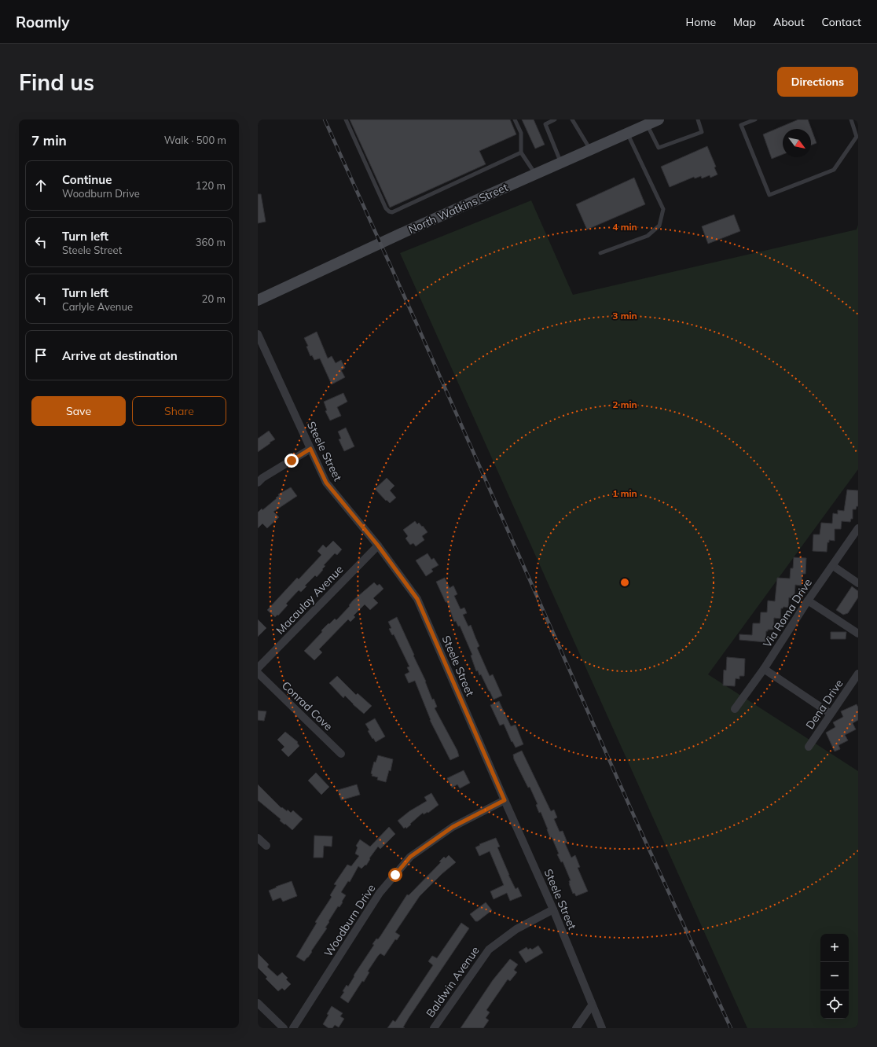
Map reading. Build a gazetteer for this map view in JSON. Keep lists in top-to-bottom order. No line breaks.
{"streets":{"main road":["North Watkins Street"],"street":["Steele Street","Macaulay Avenue","Via Roma Drive","Dena Drive","Conrad Cove","Woodburn Drive","Baldwin Avenue"]},"crossings":[["Steele Street","Macaulay Avenue"],["Steele Street","Woodburn Drive"],["Steele Street","Baldwin Avenue"]],"north":"bottom right","page":{"header":"Roamly","nav":["Home","Map","About","Contact"],"buttons":["Directions",["Save","Share"]],"title":"Find us","heading":["7 min","Walk · 500 m"],"list":[["Continue","Woodburn Drive","120 m"],["Turn left","Steele Street","360 m"],["Turn left","Carlyle Avenue","20 m"],"Arrive at destination"],"map_buttons":["+","−"]},"rings":["4 min","3 min","2 min","1 min"]}
